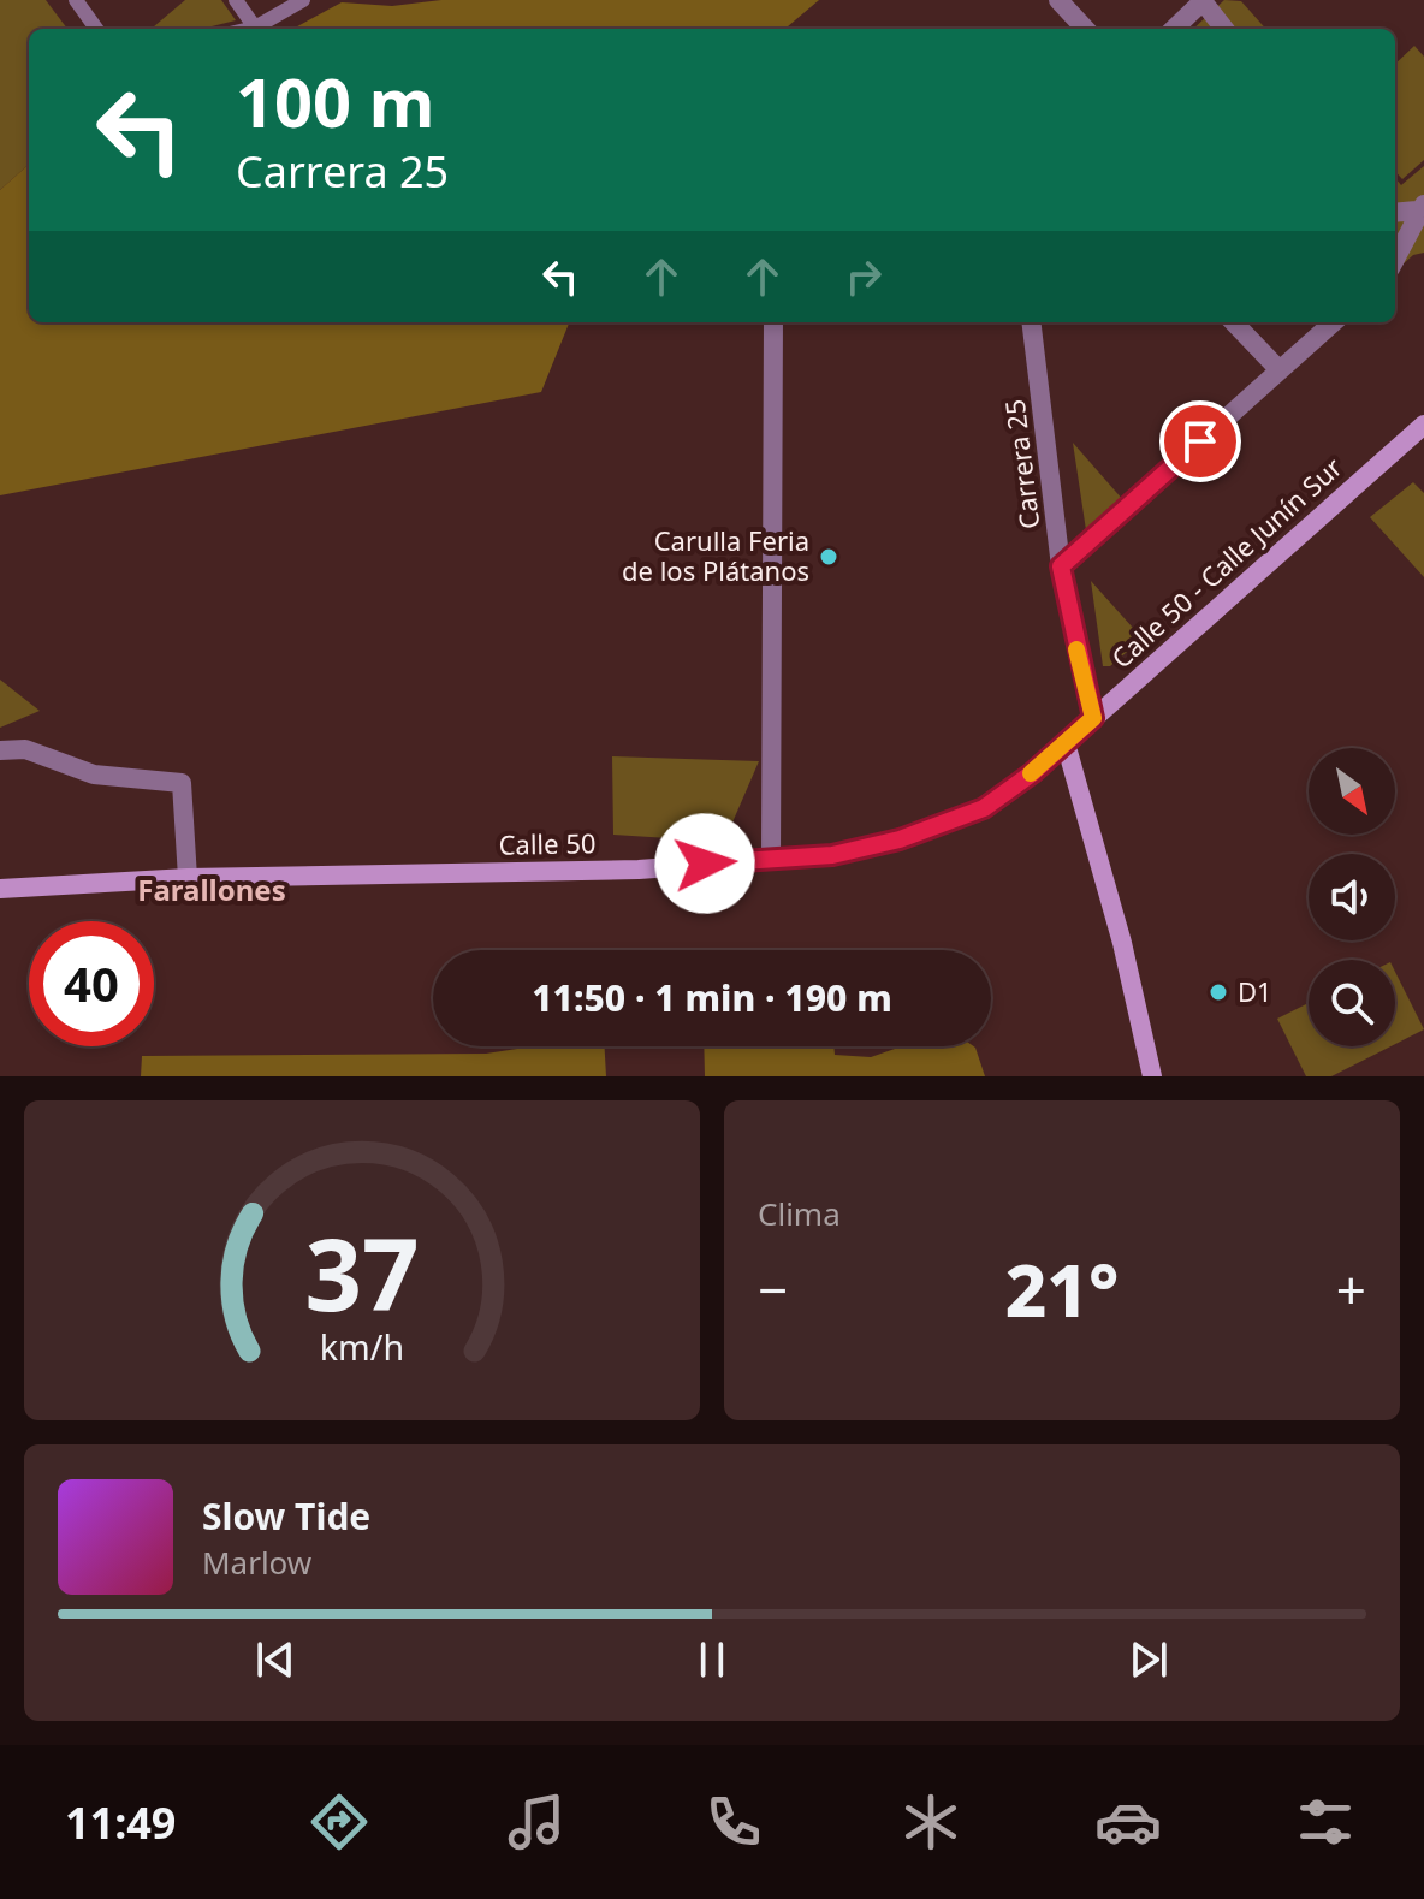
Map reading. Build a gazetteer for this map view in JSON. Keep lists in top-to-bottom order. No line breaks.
{"streets":{"street":["Carrera 25","Calle 50 - Calle Junín Sur","Calle 50"]},"crossings":[["Carrera 25","Calle 50 - Calle Junín Sur"],["Calle 50 - Calle Junín Sur","Calle 50"]],"districts":["Farallones"],"places":["Carulla Feria de los Plátanos","D1"],"north":"bottom right","page":{"turn":["100 m","Carrera 25"],"limit":"40","trip":"11:50 · 1 min · 190 m","tile":"Clima","heat":["−","21°","+"],"song":["Slow Tide","Marlow"],"tabs":"11:49","gauge":["37","km/h"]}}
